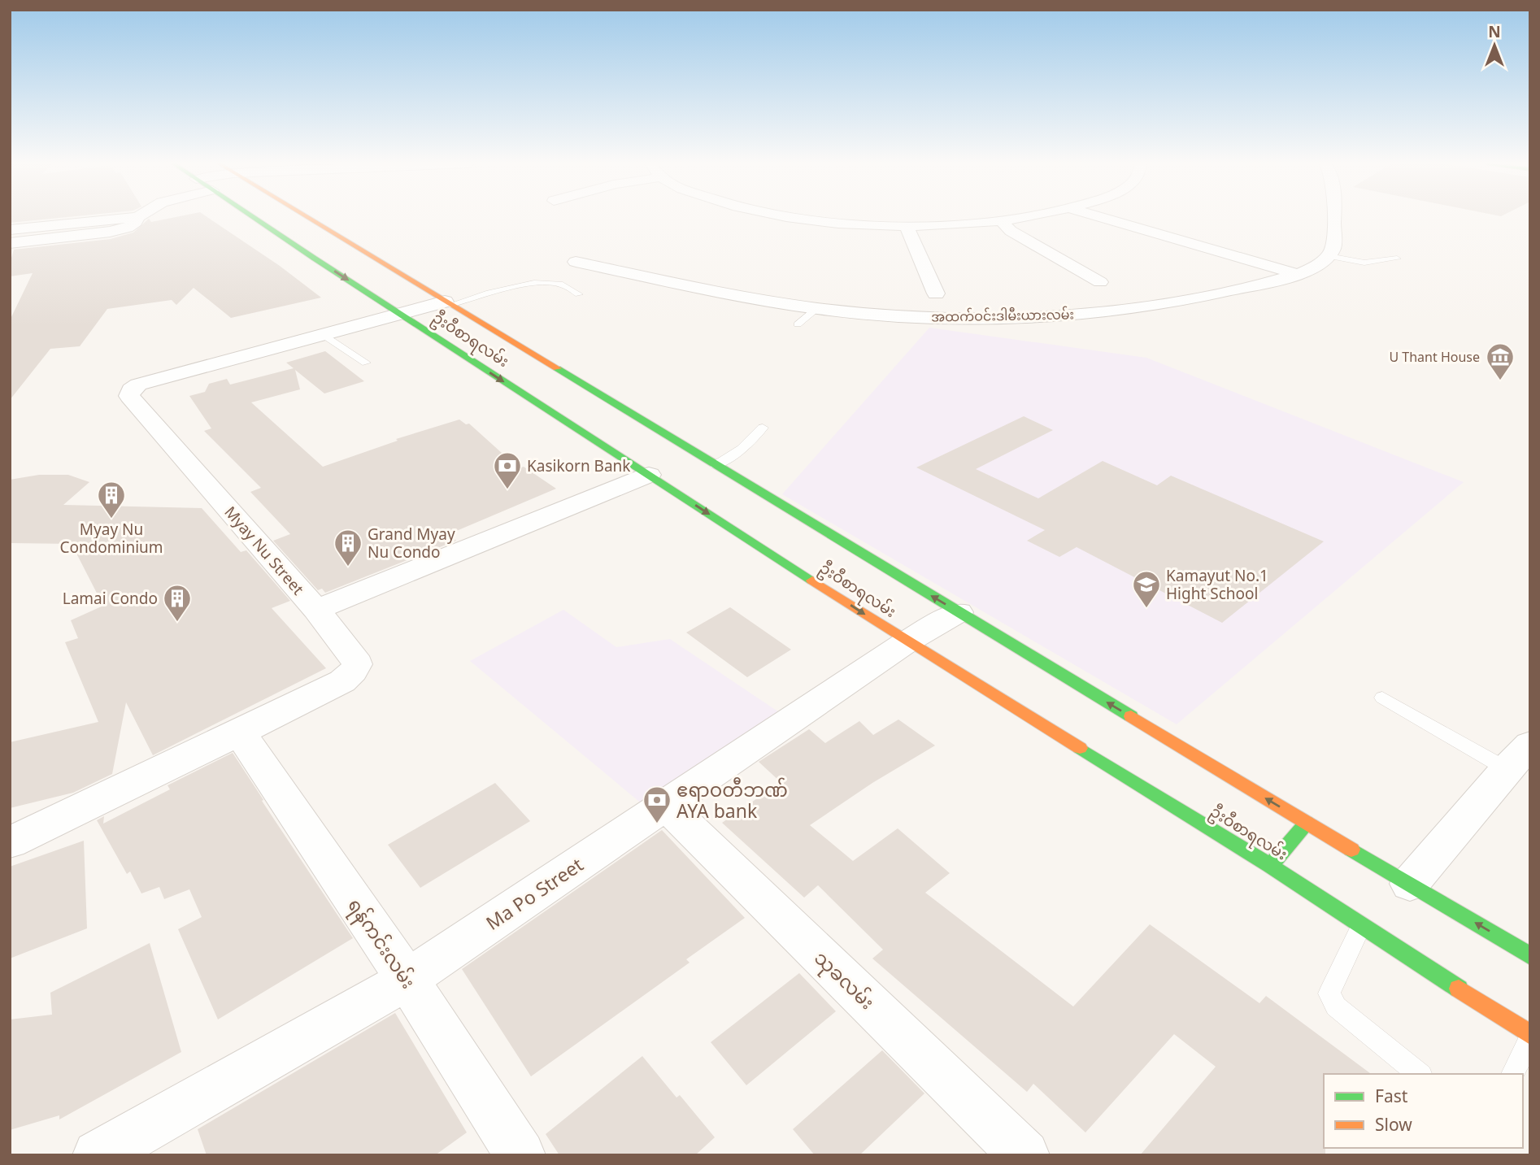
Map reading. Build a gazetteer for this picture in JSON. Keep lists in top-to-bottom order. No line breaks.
{"streets":{"main road":["ဦးဝီစာရလမ်း"],"street":["အထက်ဝင်းဒါမီးယားလမ်း","Myay Nu Street","Ma Po Street","ရန်ကင်းလမ်း","သုခလမ်း"]},"crossings":[["ဦးဝီစာရလမ်း","Myay Nu Street"],["ဦးဝီစာရလမ်း","Ma Po Street"],["Myay Nu Street","ရန်ကင်းလမ်း"],["Ma Po Street","ရန်ကင်းလမ်း"],["Ma Po Street","သုခလမ်း"]],"places":{"museum":["U Thant House"],"bank":["Kasikorn Bank","ဧရာဝတီဘဏ် AYA bank"],"building":["Myay Nu Condominium","Grand Myay Nu Condo","Lamai Condo"],"school or university":["Kamayut No.1 Hight School"]},"legend":["Fast","Slow"],"north":"top"}
